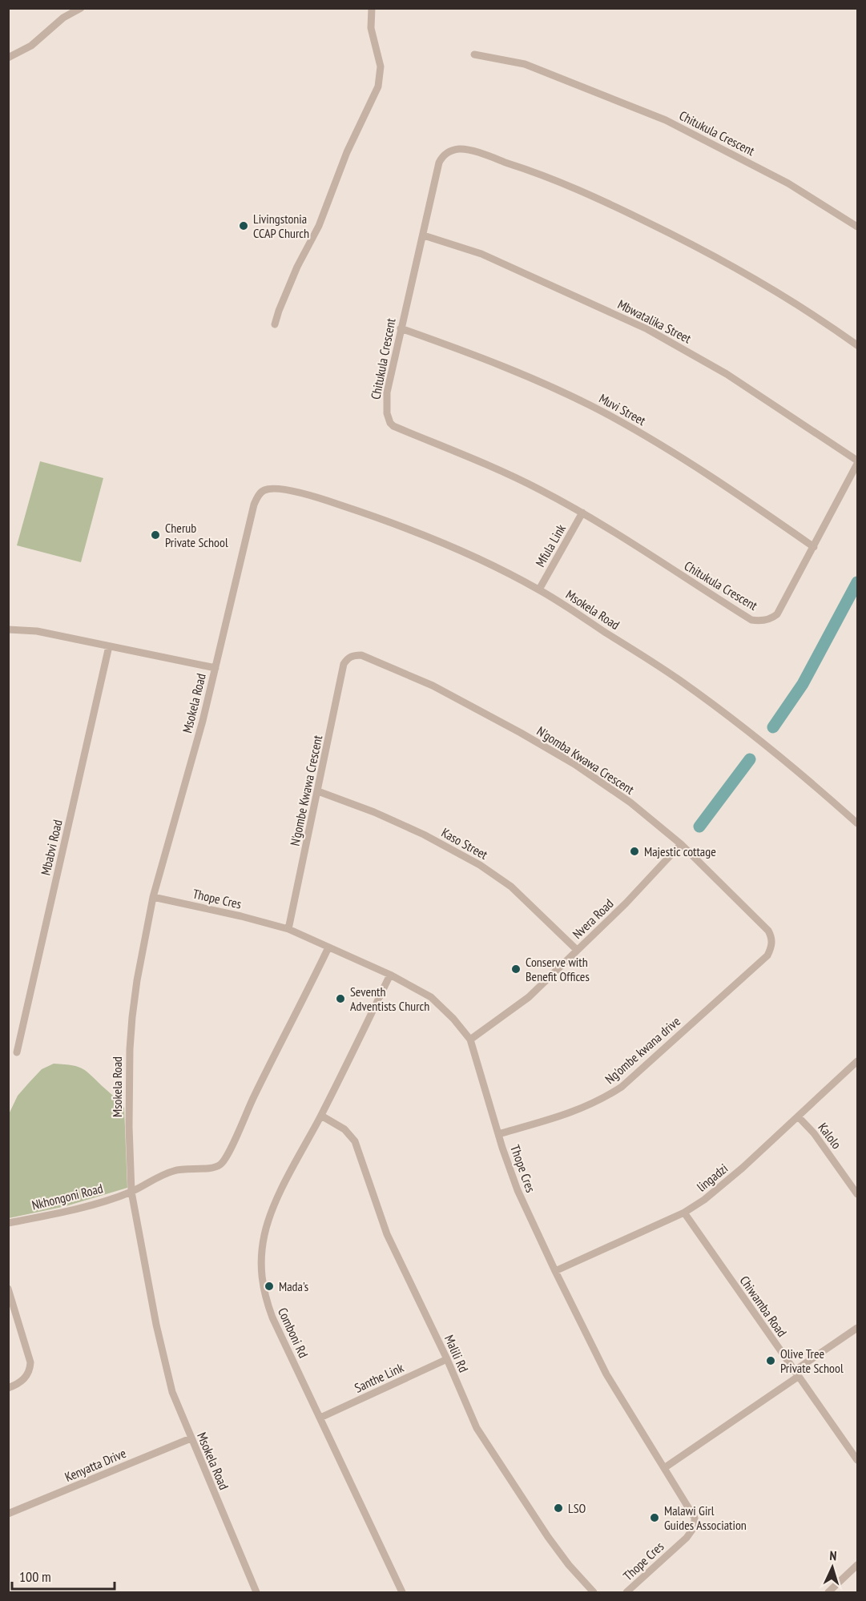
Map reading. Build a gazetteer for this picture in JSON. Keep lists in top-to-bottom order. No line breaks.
{"streets":{"street":["Chitukula Crescent","Mbwatalika Street","Muvi Street","Mfula Link","Msokela Road","N'gomba Kwawa Crescent","N'gombe Kwawa Crescent","Kaso Street","Mbabvi Road","Thope Cres","Nvera Road","Ng'ombe kwana drive","Kalolo","lingadzi","Nkhongoni Road","Chiwamba Road","Comboni Rd","Malili Rd","Santhe Link","Kenyatta Drive"]},"crossings":[["Chitukula Crescent","Mbwatalika Street"],["Chitukula Crescent","Muvi Street"],["Chitukula Crescent","Mfula Link"],["Mfula Link","Msokela Road"],["Msokela Road","Thope Cres"],["Msokela Road","Nkhongoni Road"],["Msokela Road","Kenyatta Drive"],["N'gomba Kwawa Crescent","N'gombe Kwawa Crescent"],["N'gomba Kwawa Crescent","Nvera Road"],["N'gomba Kwawa Crescent","Ng'ombe kwana drive"],["N'gombe Kwawa Crescent","Kaso Street"],["N'gombe Kwawa Crescent","Thope Cres"],["Kaso Street","Nvera Road"],["Thope Cres","Nvera Road"],["Thope Cres","Ng'ombe kwana drive"],["Thope Cres","lingadzi"],["Thope Cres","Nkhongoni Road"],["Thope Cres","Comboni Rd"],["Kalolo","lingadzi"],["lingadzi","Chiwamba Road"],["Comboni Rd","Malili Rd"],["Comboni Rd","Santhe Link"],["Malili Rd","Santhe Link"]],"places":["Livingstonia CCAP Church","Cherub Private School","Majestic cottage","Conserve with Benefit Offices","Seventh Adventists Church","Mada's","Olive Tree Private School","LSO","Malawi Girl Guides Association"],"scale_bar":"100 m","north":"top"}
